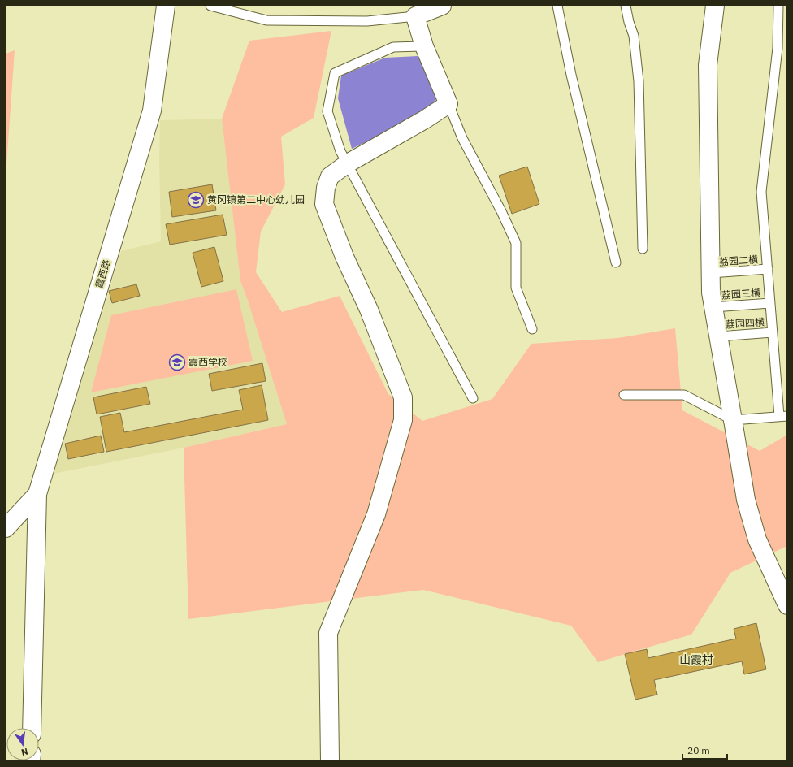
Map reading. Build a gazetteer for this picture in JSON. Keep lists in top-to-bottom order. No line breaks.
{"streets":{"street":["霞西路"],"lane":["荔园二横","荔园三横","荔园四横"]},"districts":["山霞村"],"places":{"school or university":["黄冈镇第二中心幼儿园","霞西学校"]},"scale_bar":"20 m","north":"bottom"}
